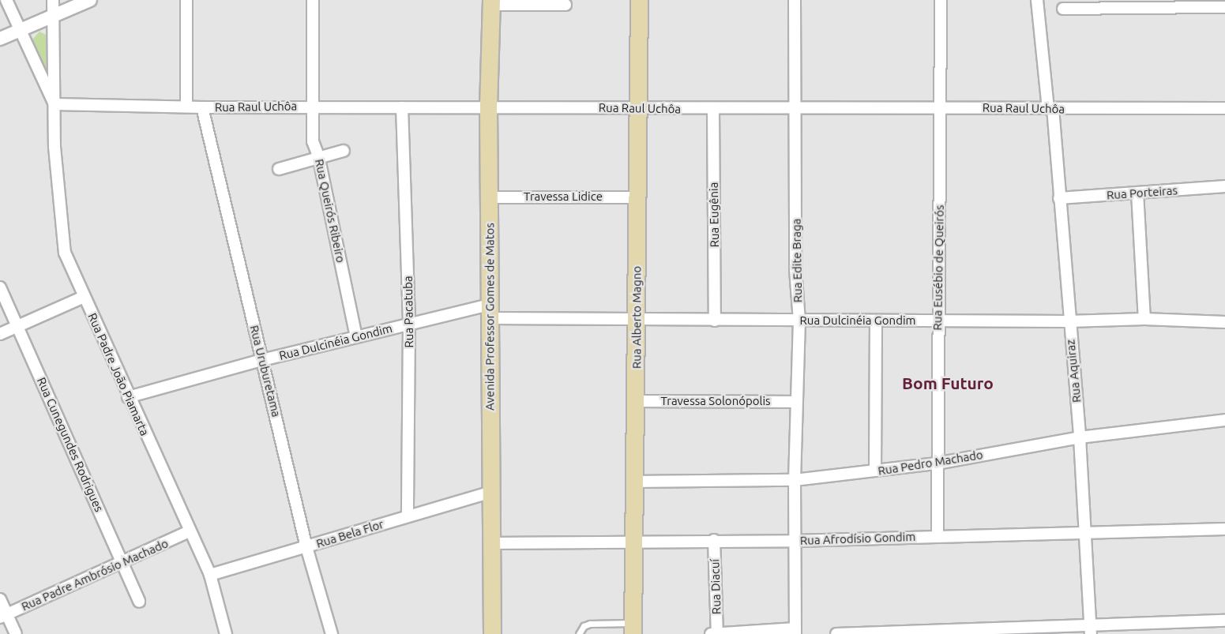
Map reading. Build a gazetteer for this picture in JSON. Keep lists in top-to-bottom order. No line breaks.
{"streets":{"main road":["Avenida Professor Gomes de Matos","Rua Alberto Magno"],"street":["Rua Raul Uchôa","Rua Porteiras","Travessa Lidice","Rua Queirós Ribeiro","Rua Eugênia","Rua Edite Braga","Rua Eusébio de Queirós","Rua Pacatuba","Rua Dulcinéia Gondim","Rua Uruburetama","Rua Aquiraz","Rua Padre João Piamarta","Travessa Solonópolis","Rua Cunegundes Rodrigues","Rua Pedro Machado","Rua Bela Flor","Rua Afrodísio Gondim","Rua Padre Ambrósio Machado","Rua Diacuí"]},"crossings":[["Rua Raul Uchôa","Rua Queirós Ribeiro"],["Rua Raul Uchôa","Rua Eugênia"],["Rua Raul Uchôa","Rua Edite Braga"],["Rua Raul Uchôa","Rua Eusébio de Queirós"],["Rua Raul Uchôa","Rua Pacatuba"],["Rua Raul Uchôa","Avenida Professor Gomes de Matos"],["Rua Raul Uchôa","Rua Alberto Magno"],["Rua Raul Uchôa","Rua Uruburetama"],["Rua Raul Uchôa","Rua Aquiraz"],["Rua Raul Uchôa","Rua Padre João Piamarta"],["Rua Porteiras","Rua Aquiraz"],["Travessa Lidice","Avenida Professor Gomes de Matos"],["Travessa Lidice","Rua Alberto Magno"],["Rua Queirós Ribeiro","Rua Dulcinéia Gondim"],["Rua Eugênia","Rua Dulcinéia Gondim"],["Rua Edite Braga","Rua Dulcinéia Gondim"],["Rua Edite Braga","Travessa Solonópolis"],["Rua Edite Braga","Rua Pedro Machado"],["Rua Edite Braga","Rua Afrodísio Gondim"],["Rua Eusébio de Queirós","Rua Dulcinéia Gondim"],["Rua Eusébio de Queirós","Rua Pedro Machado"],["Rua Eusébio de Queirós","Rua Afrodísio Gondim"],["Rua Pacatuba","Rua Dulcinéia Gondim"],["Rua Pacatuba","Rua Bela Flor"],["Avenida Professor Gomes de Matos","Rua Dulcinéia Gondim"],["Avenida Professor Gomes de Matos","Rua Bela Flor"],["Avenida Professor Gomes de Matos","Rua Afrodísio Gondim"],["Rua Alberto Magno","Rua Dulcinéia Gondim"],["Rua Alberto Magno","Travessa Solonópolis"],["Rua Alberto Magno","Rua Pedro Machado"],["Rua Alberto Magno","Rua Afrodísio Gondim"],["Rua Dulcinéia Gondim","Rua Uruburetama"],["Rua Dulcinéia Gondim","Rua Aquiraz"],["Rua Dulcinéia Gondim","Rua Padre João Piamarta"],["Rua Uruburetama","Rua Bela Flor"],["Rua Aquiraz","Rua Pedro Machado"],["Rua Aquiraz","Rua Afrodísio Gondim"],["Rua Padre João Piamarta","Rua Bela Flor"],["Rua Padre João Piamarta","Rua Padre Ambrósio Machado"],["Rua Cunegundes Rodrigues","Rua Padre Ambrósio Machado"],["Rua Afrodísio Gondim","Rua Diacuí"]],"districts":["Bom Futuro"]}
